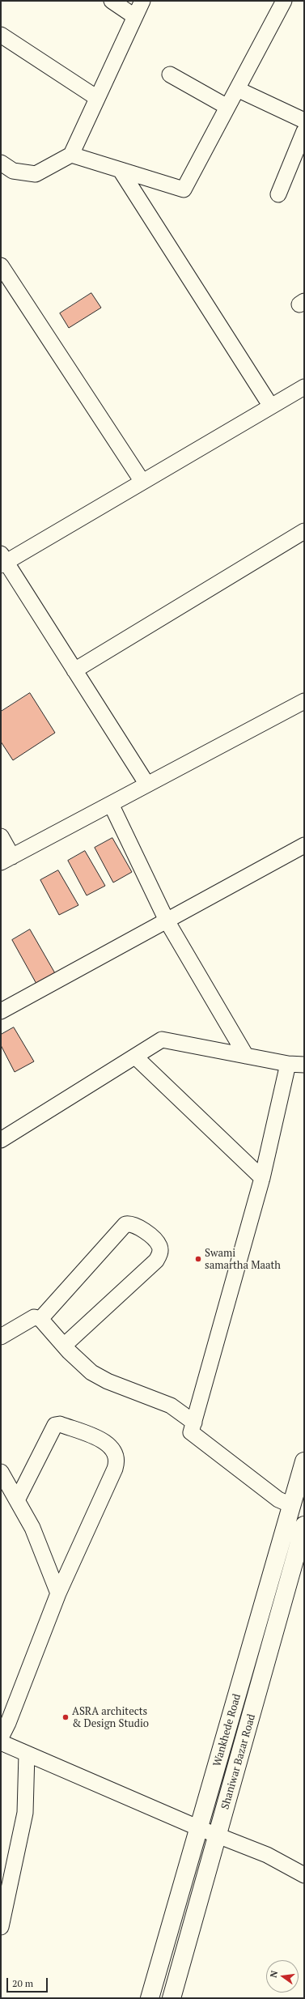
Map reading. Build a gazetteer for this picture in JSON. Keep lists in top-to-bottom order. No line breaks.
{"streets":{"main road":["Wankhede Road","Shaniwar Bazar Road"]},"places":["Swami samartha Maath","ASRA architects & Design Studio"],"scale_bar":"20 m","north":"left"}
